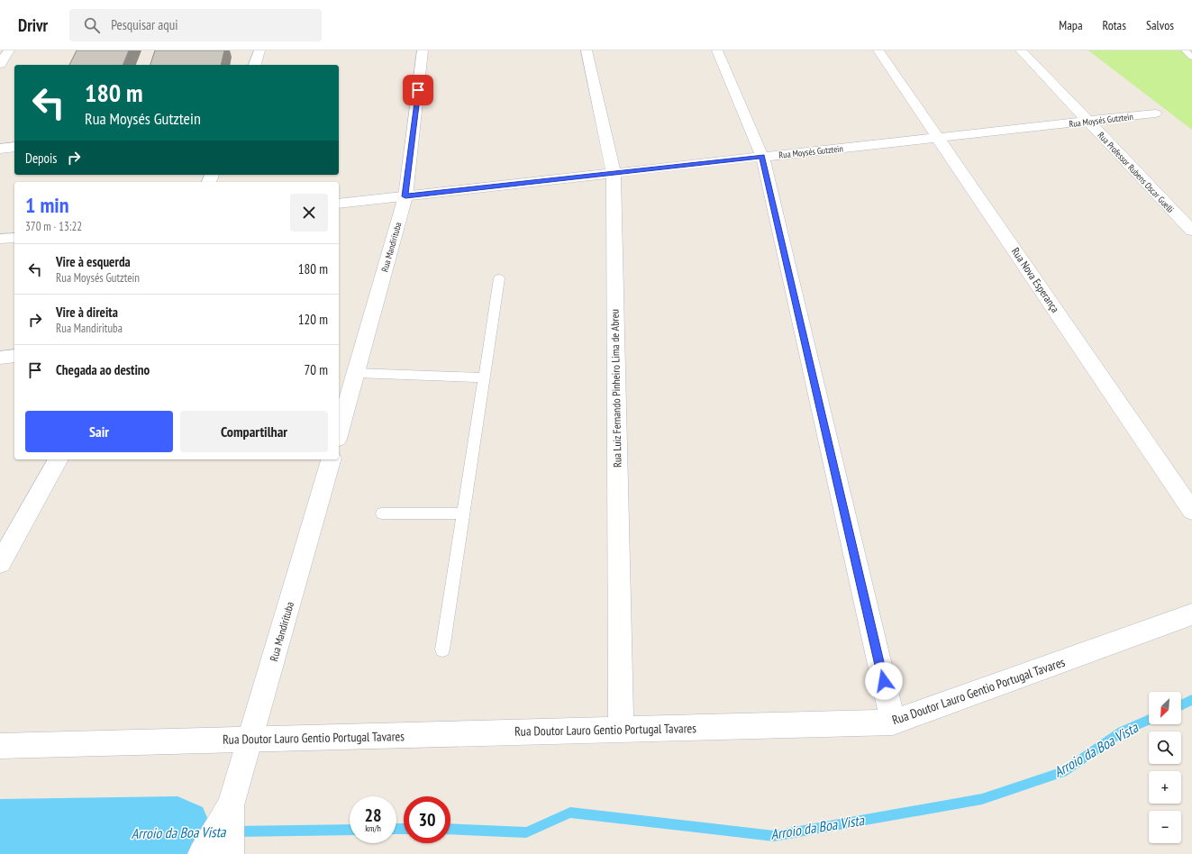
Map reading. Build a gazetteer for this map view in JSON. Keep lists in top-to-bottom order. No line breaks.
{"streets":{"street":["Rua Moysés Gutztein","Rua Professor Rubens Oscar Guelli","Rua Mandirituba","Rua Nova Esperança","Rua Luiz Fernando Pinheiro Lima de Abreu","Rua Doutor Lauro Gentio Portugal Tavares"]},"crossings":[["Rua Moysés Gutztein","Rua Professor Rubens Oscar Guelli"],["Rua Moysés Gutztein","Rua Mandirituba"],["Rua Moysés Gutztein","Rua Nova Esperança"],["Rua Moysés Gutztein","Rua Luiz Fernando Pinheiro Lima de Abreu"],["Rua Mandirituba","Rua Doutor Lauro Gentio Portugal Tavares"],["Rua Luiz Fernando Pinheiro Lima de Abreu","Rua Doutor Lauro Gentio Portugal Tavares"]],"water":["Arroio da Boa Vista"],"north":"bottom left","page":{"header":"Drivr","search":"Pesquisar aqui","nav":["Mapa","Rotas","Salvos"],"turn":["180 m","Rua Moysés Gutztein"],"then":"Depois","heading":["1 min","370 m · 13:22"],"list":[{"name":"Vire à esquerda","note":"Rua Moysés Gutztein","value":"180 m"},{"name":"Vire à direita","note":"Rua Mandirituba","value":"120 m"},{"name":"Chegada ao destino","value":"70 m"}],"buttons":["Sair","Compartilhar"],"map_buttons":["+","−"],"speed":"28 km/h","limit":"30"}}
